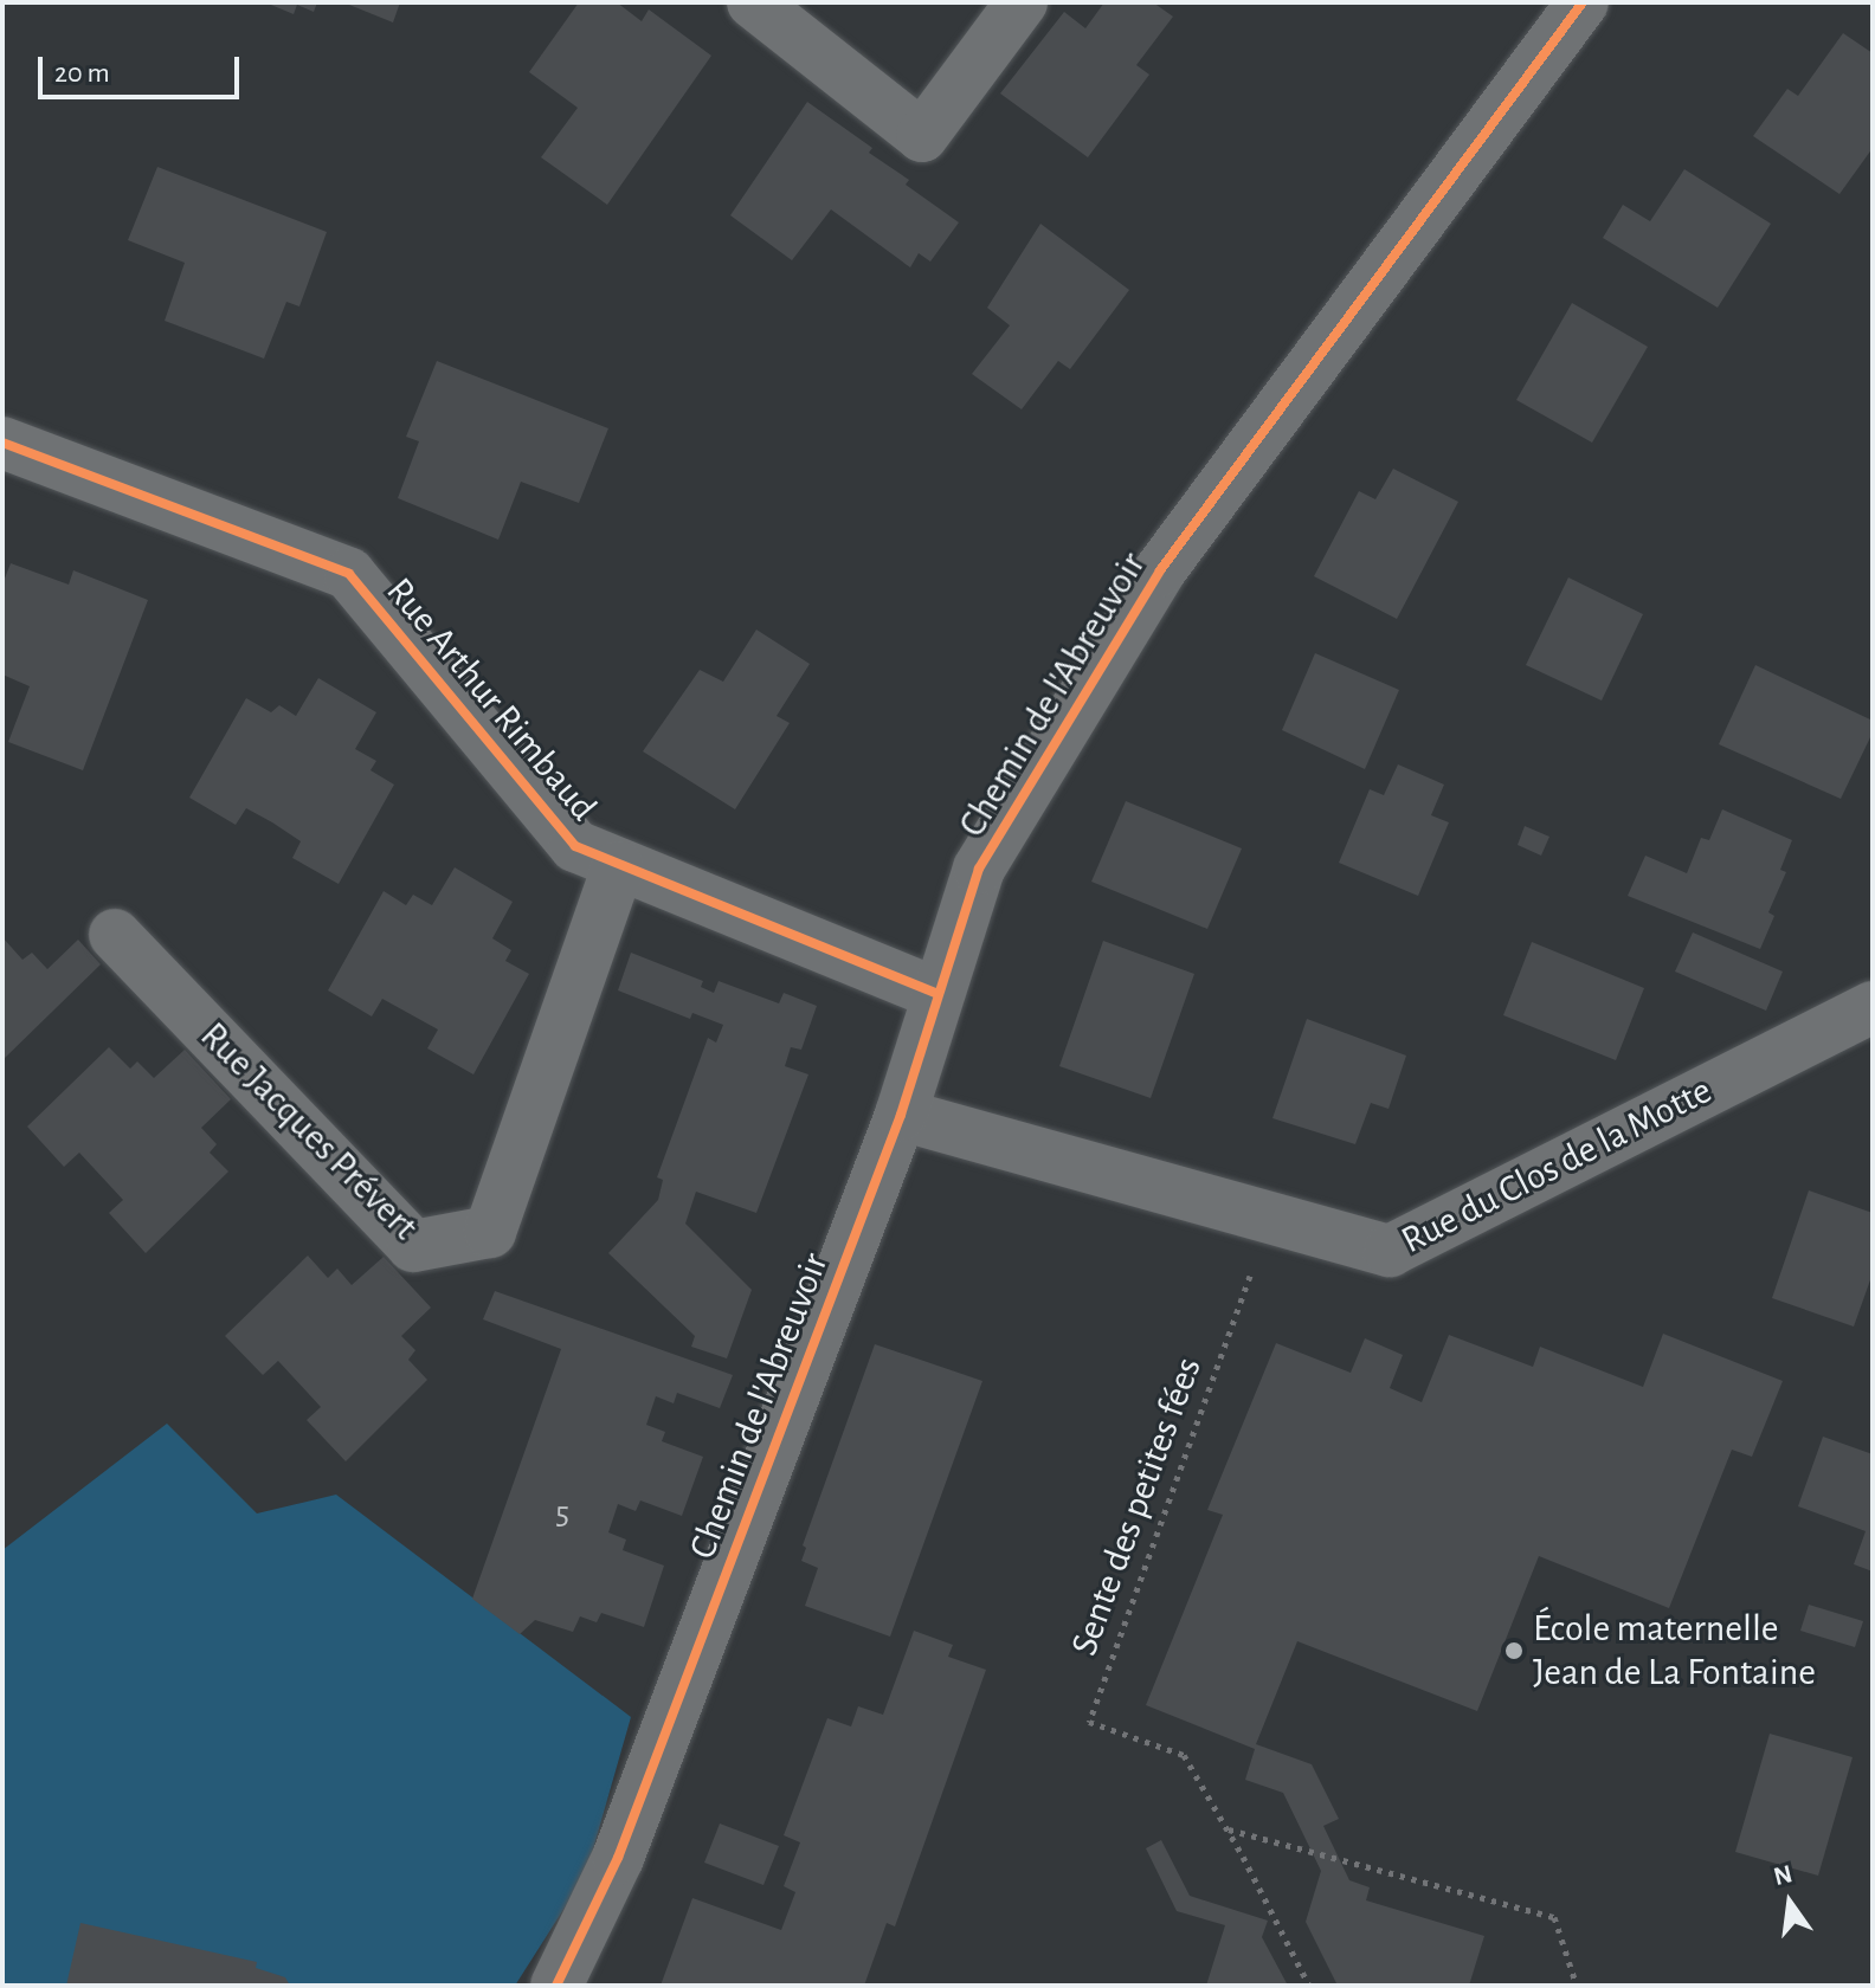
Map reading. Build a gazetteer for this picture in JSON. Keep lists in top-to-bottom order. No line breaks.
{"streets":{"street":["Chemin de l'Abreuvoir","Rue Arthur Rimbaud","Rue Jacques Prévert","Rue du Clos de la Motte"],"path":["Sente des petites fées"]},"crossings":[["Chemin de l'Abreuvoir","Rue Arthur Rimbaud"],["Chemin de l'Abreuvoir","Rue du Clos de la Motte"],["Rue Arthur Rimbaud","Rue Jacques Prévert"],["Rue du Clos de la Motte","Sente des petites fées"]],"places":["École maternelle Jean de La Fontaine"],"house_numbers":["5"],"scale_bar":"20 m","north":"top"}
